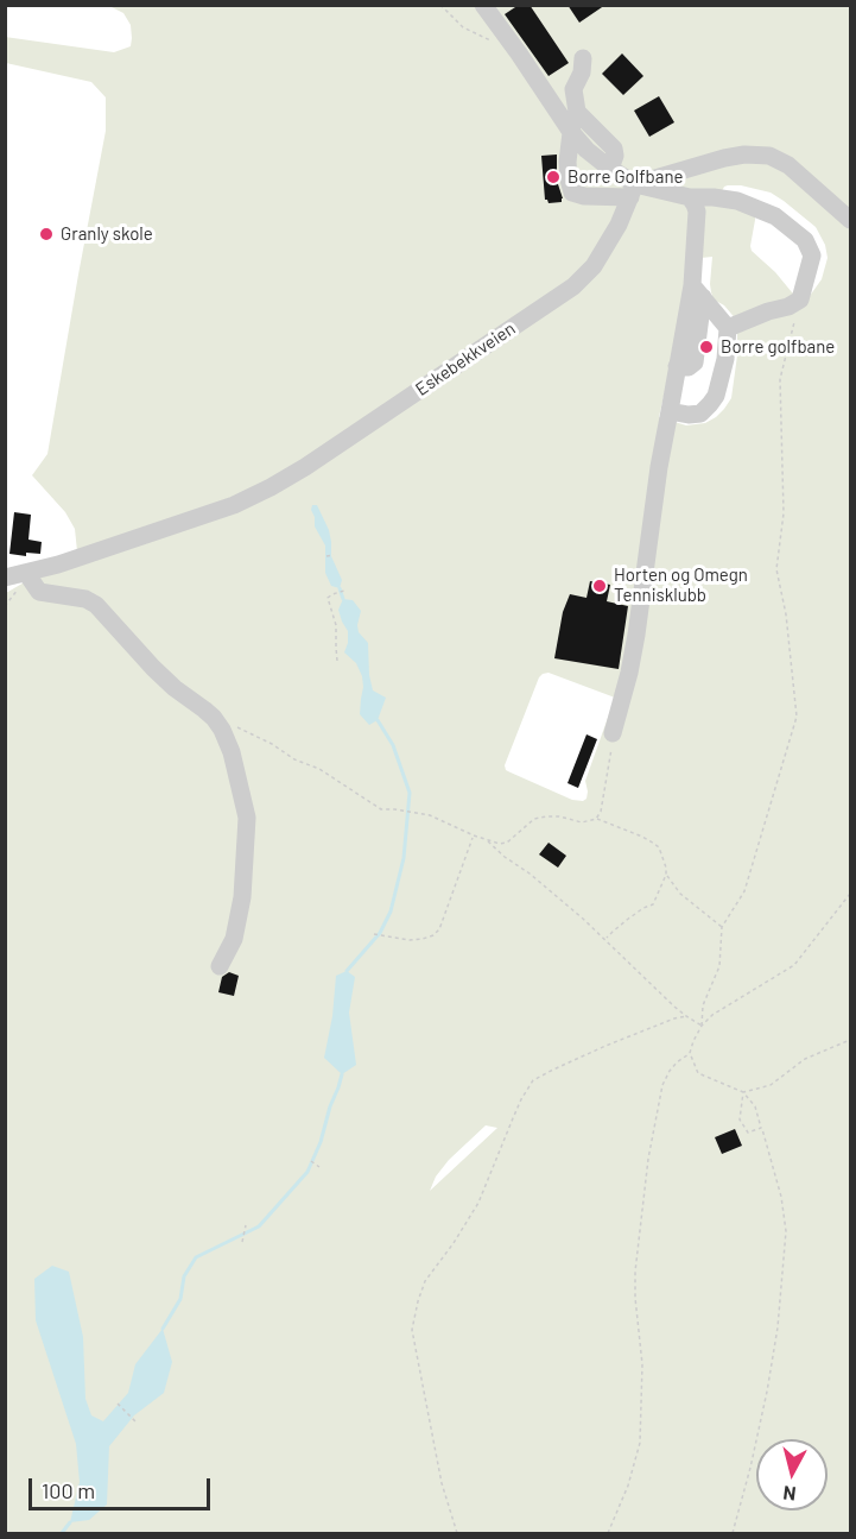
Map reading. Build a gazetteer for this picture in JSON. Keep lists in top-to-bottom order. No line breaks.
{"streets":{"street":["Eskebekkveien"]},"places":["Borre Golfbane","Granly skole","Borre golfbane","Horten og Omegn Tennisklubb"],"scale_bar":"100 m","north":"bottom"}
